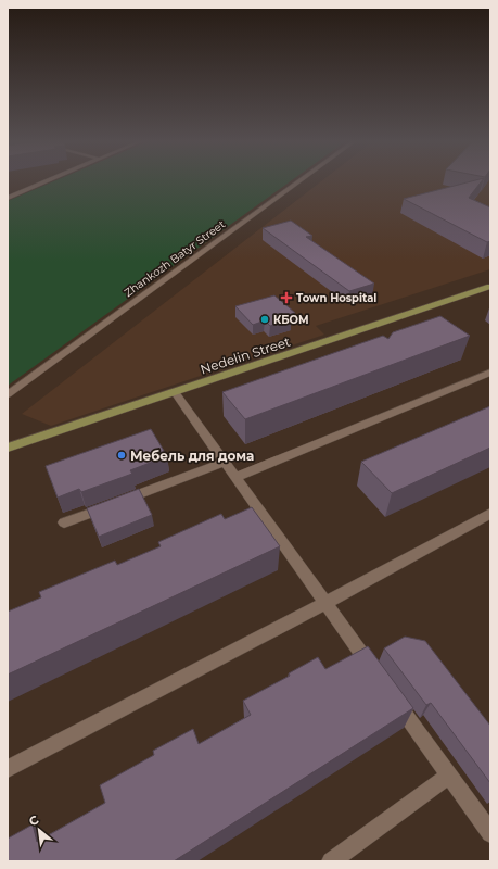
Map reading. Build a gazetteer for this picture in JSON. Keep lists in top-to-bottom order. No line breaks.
{"streets":{"street":["Zhankozh Batyr Street","Nedelin Street"]},"places":{"health":["Town Hospital"],"other":["КБОМ","Мебель для дома"]},"north":"top left"}
